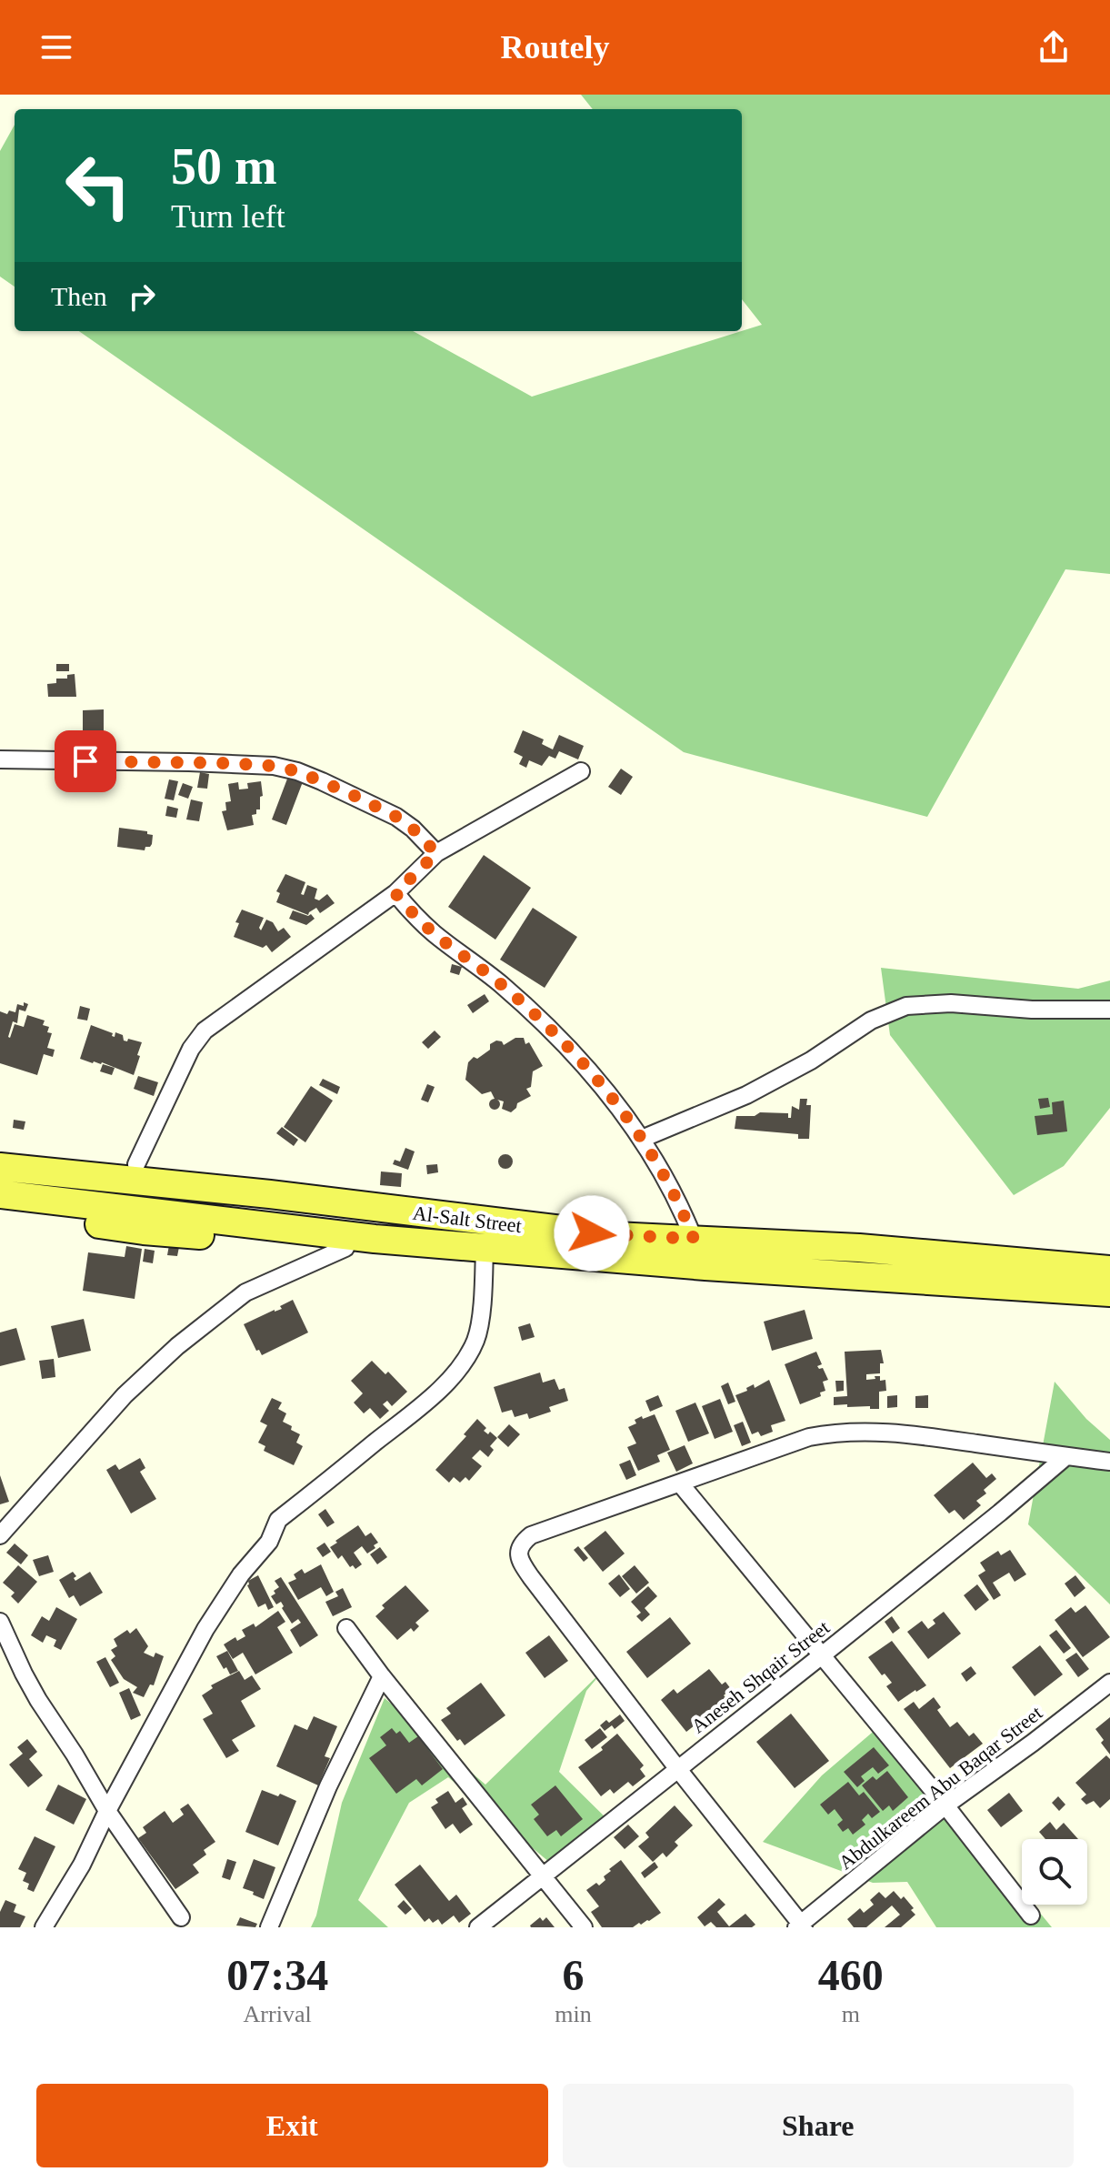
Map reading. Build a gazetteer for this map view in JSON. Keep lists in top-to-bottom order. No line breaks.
{"streets":{"main road":["Al-Salt Street"],"street":["Aneseh Shqair Street","Abdulkareem Abu Baqar Street"]},"page":{"header":"Routely","turn":["50 m","Turn left"],"then":"Then","eta":["07:34","Arrival","6","min","460","m"],"buttons":["Exit","Share"]}}
